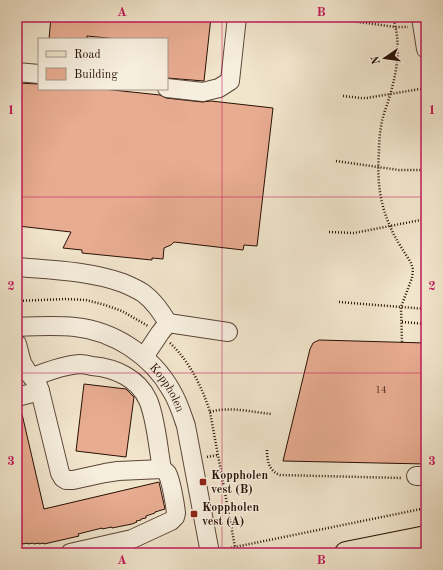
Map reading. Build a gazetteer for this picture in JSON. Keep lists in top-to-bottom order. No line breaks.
{"streets":{"street":["Koppholen"]},"places":{"transit":["Koppholen vest (B)","Koppholen vest (A)"]},"house_numbers":["14"],"legend":["Road","Building"],"north":"left","grid":{"columns":["A","B"],"rows":["1","2","3"]}}
